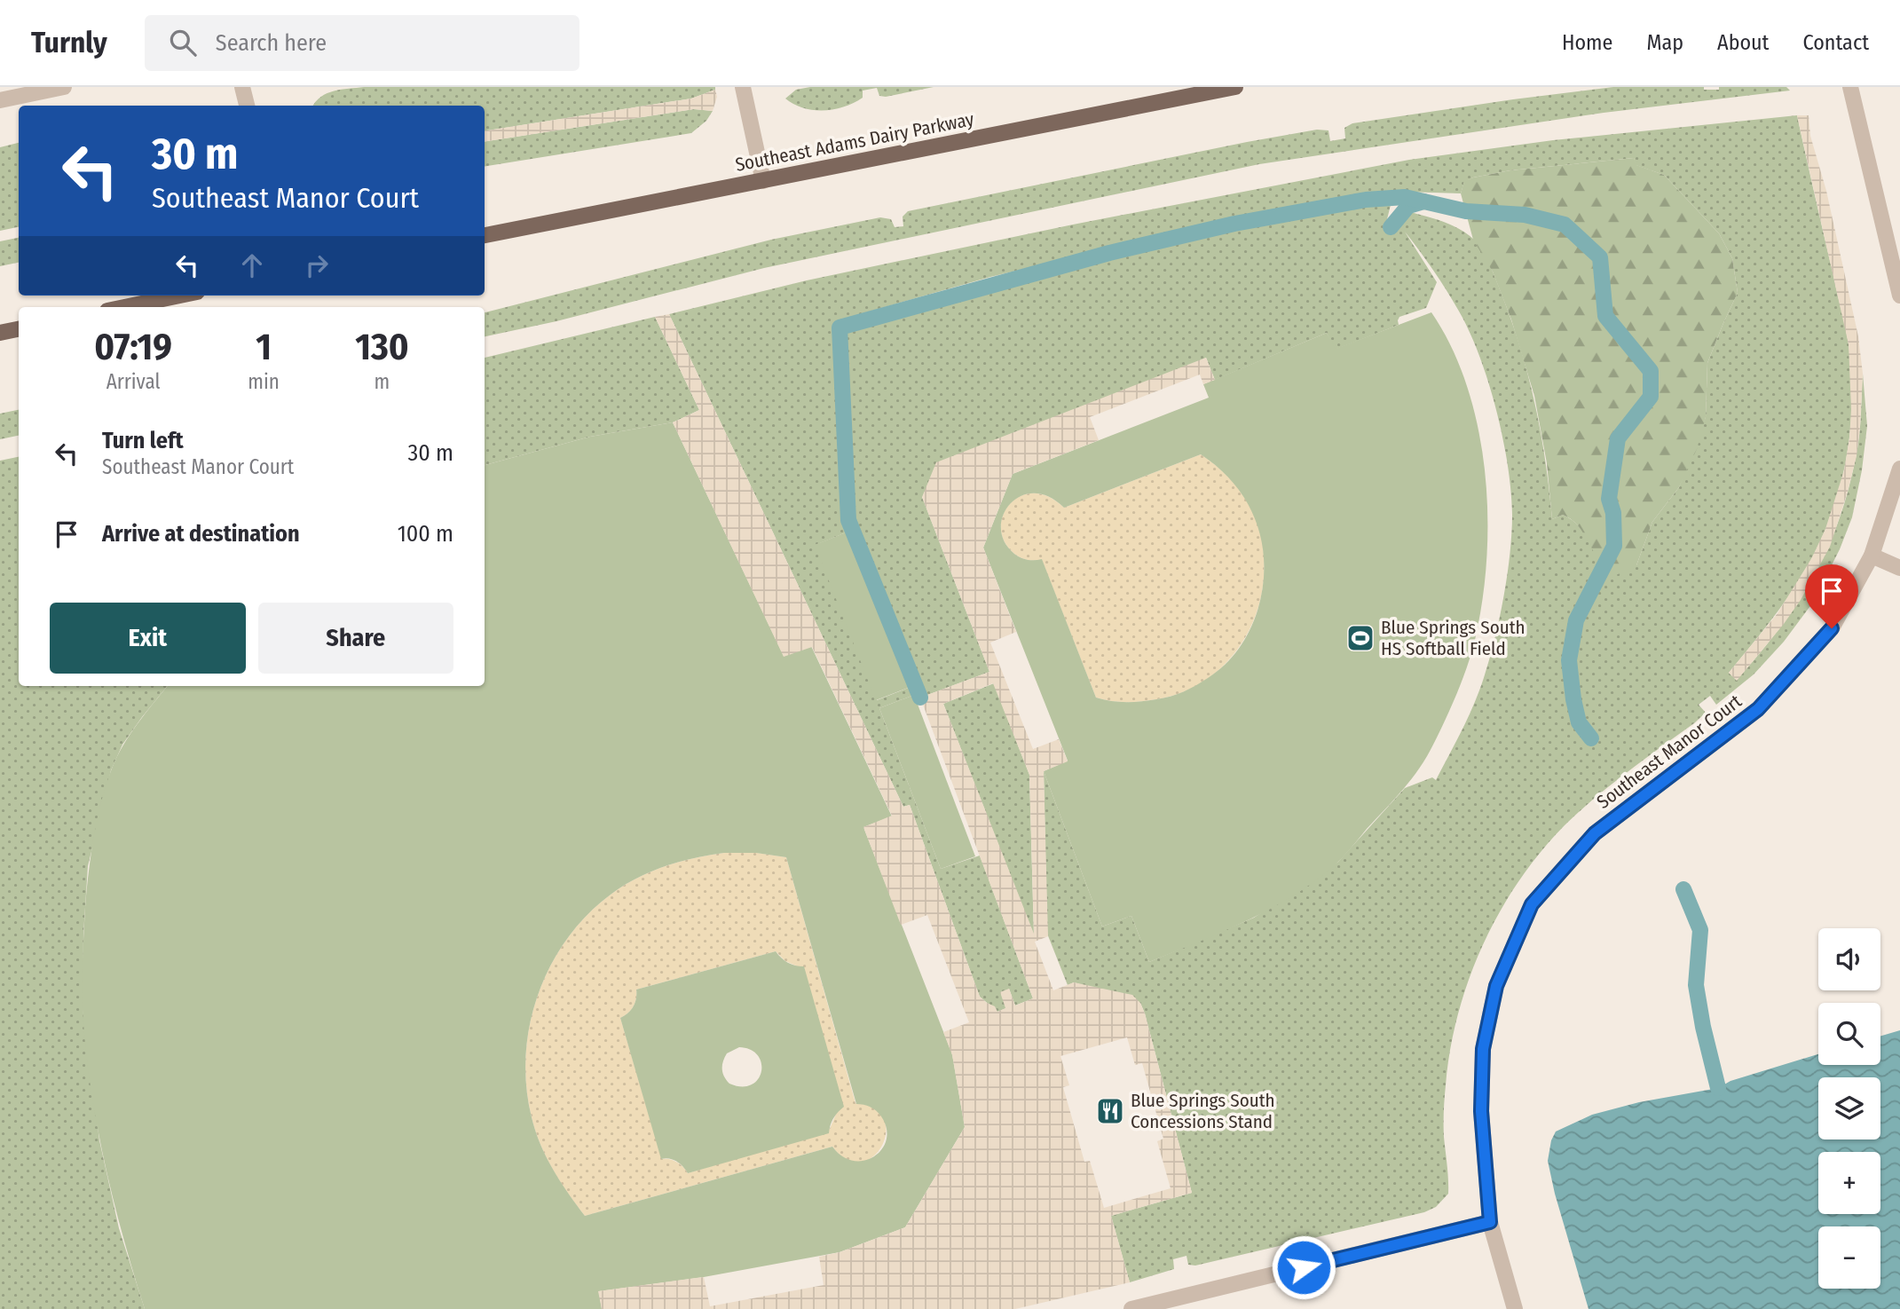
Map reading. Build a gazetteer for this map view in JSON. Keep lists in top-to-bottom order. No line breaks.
{"streets":{"main road":["Southeast Adams Dairy Parkway"],"street":["Southeast Manor Court"]},"places":{"sports":["Blue Springs South HS Softball Field"],"restaurant":["Blue Springs South Concessions Stand"]},"page":{"header":"Turnly","search":"Search here","nav":["Home","Map","About","Contact"],"turn":["30 m","Southeast Manor Court"],"eta":["07:19","Arrival","1","min","130","m"],"list":[{"name":"Turn left","note":"Southeast Manor Court","value":"30 m"},{"name":"Arrive at destination","value":"100 m"}],"buttons":["Exit","Share"],"map_buttons":["+","−"]}}
